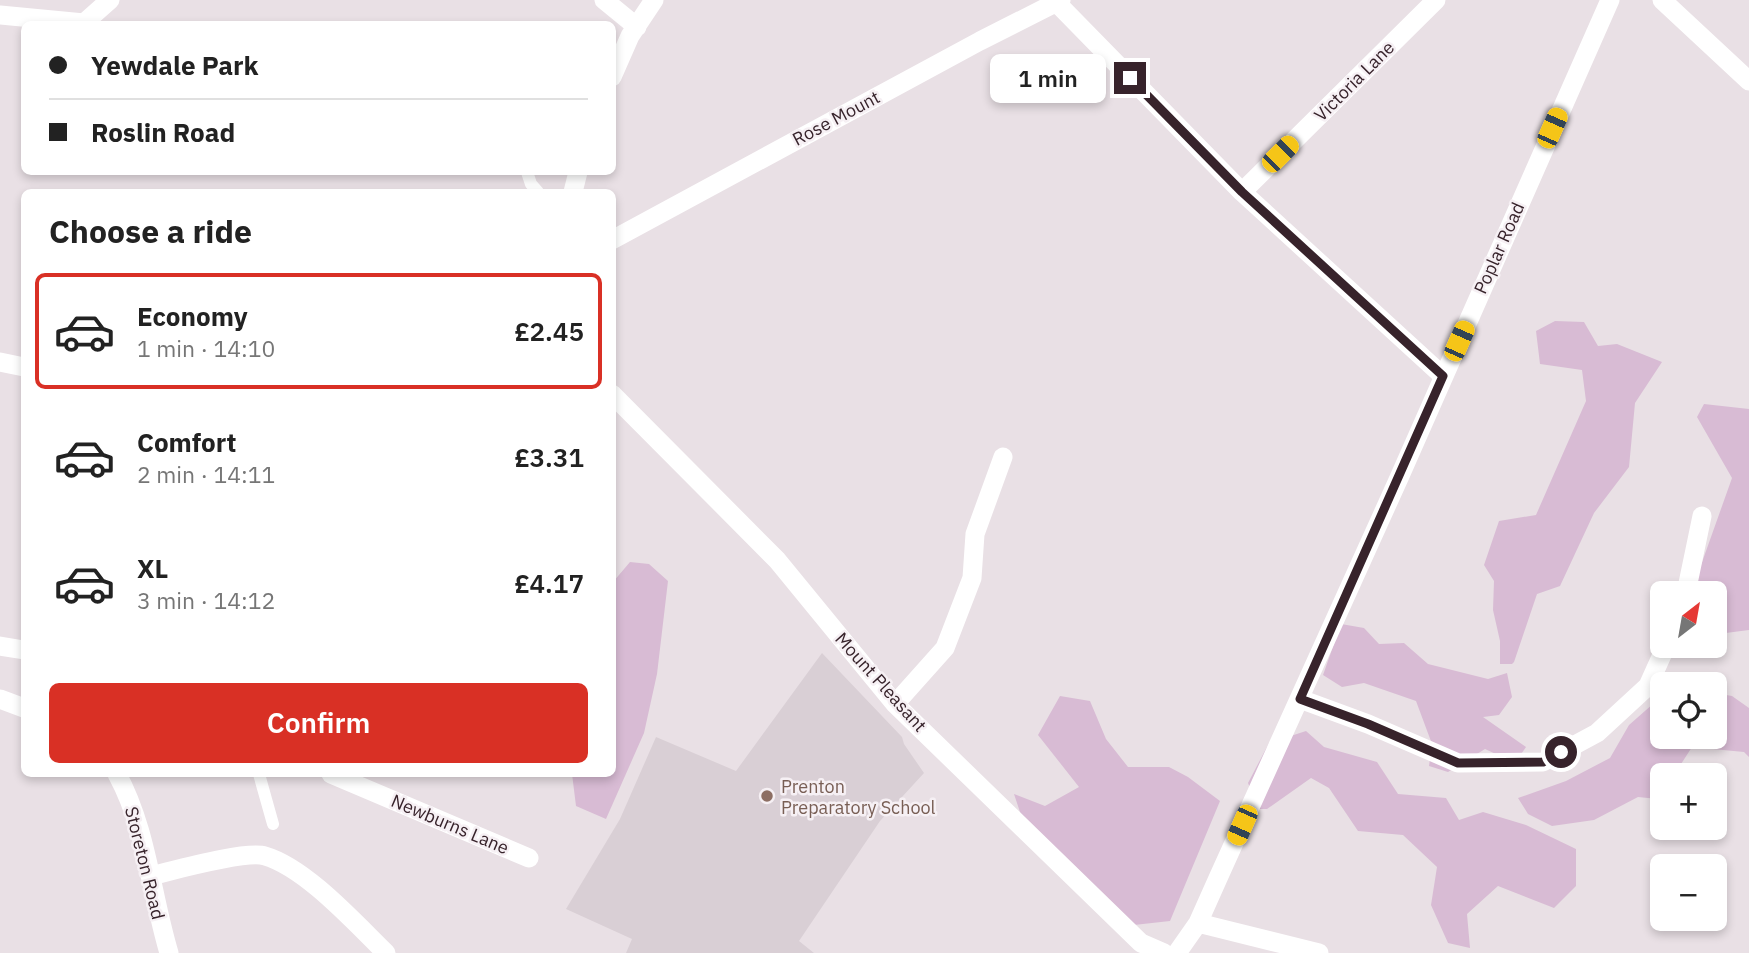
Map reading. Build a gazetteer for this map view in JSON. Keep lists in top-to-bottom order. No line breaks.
{"streets":{"street":["Victoria Lane","Rose Mount","Poplar Road","Mount Pleasant","Newburns Lane","Storeton Road"]},"places":["Prenton Preparatory School"],"north":"top right","page":{"banner":["Yewdale Park","Roslin Road"],"bubble":"1 min","heading":"Choose a ride","list":[{"name":"Economy","note":"1 min · 14:10","value":"£2.45"},{"name":"Comfort","note":"2 min · 14:11","value":"£3.31"},{"name":"XL","note":"3 min · 14:12","value":"£4.17"}],"map_buttons":["+","−"],"buttons":"Confirm"}}
